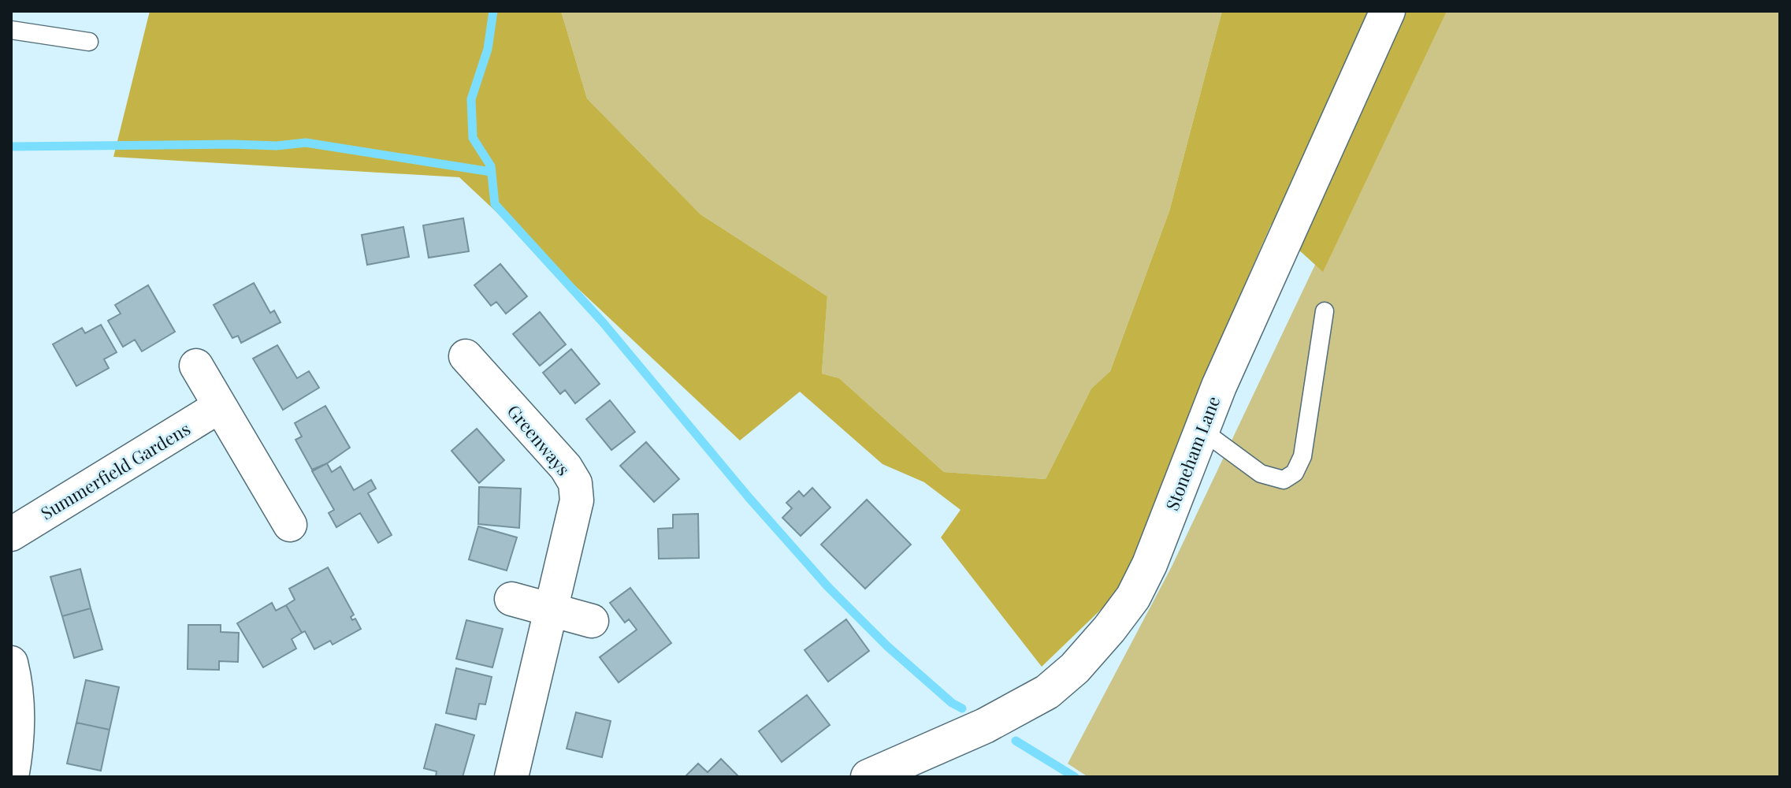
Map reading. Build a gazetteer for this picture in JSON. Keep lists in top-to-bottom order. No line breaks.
{"streets":{"street":["Greenways","Stoneham Lane","Summerfield Gardens"]}}
